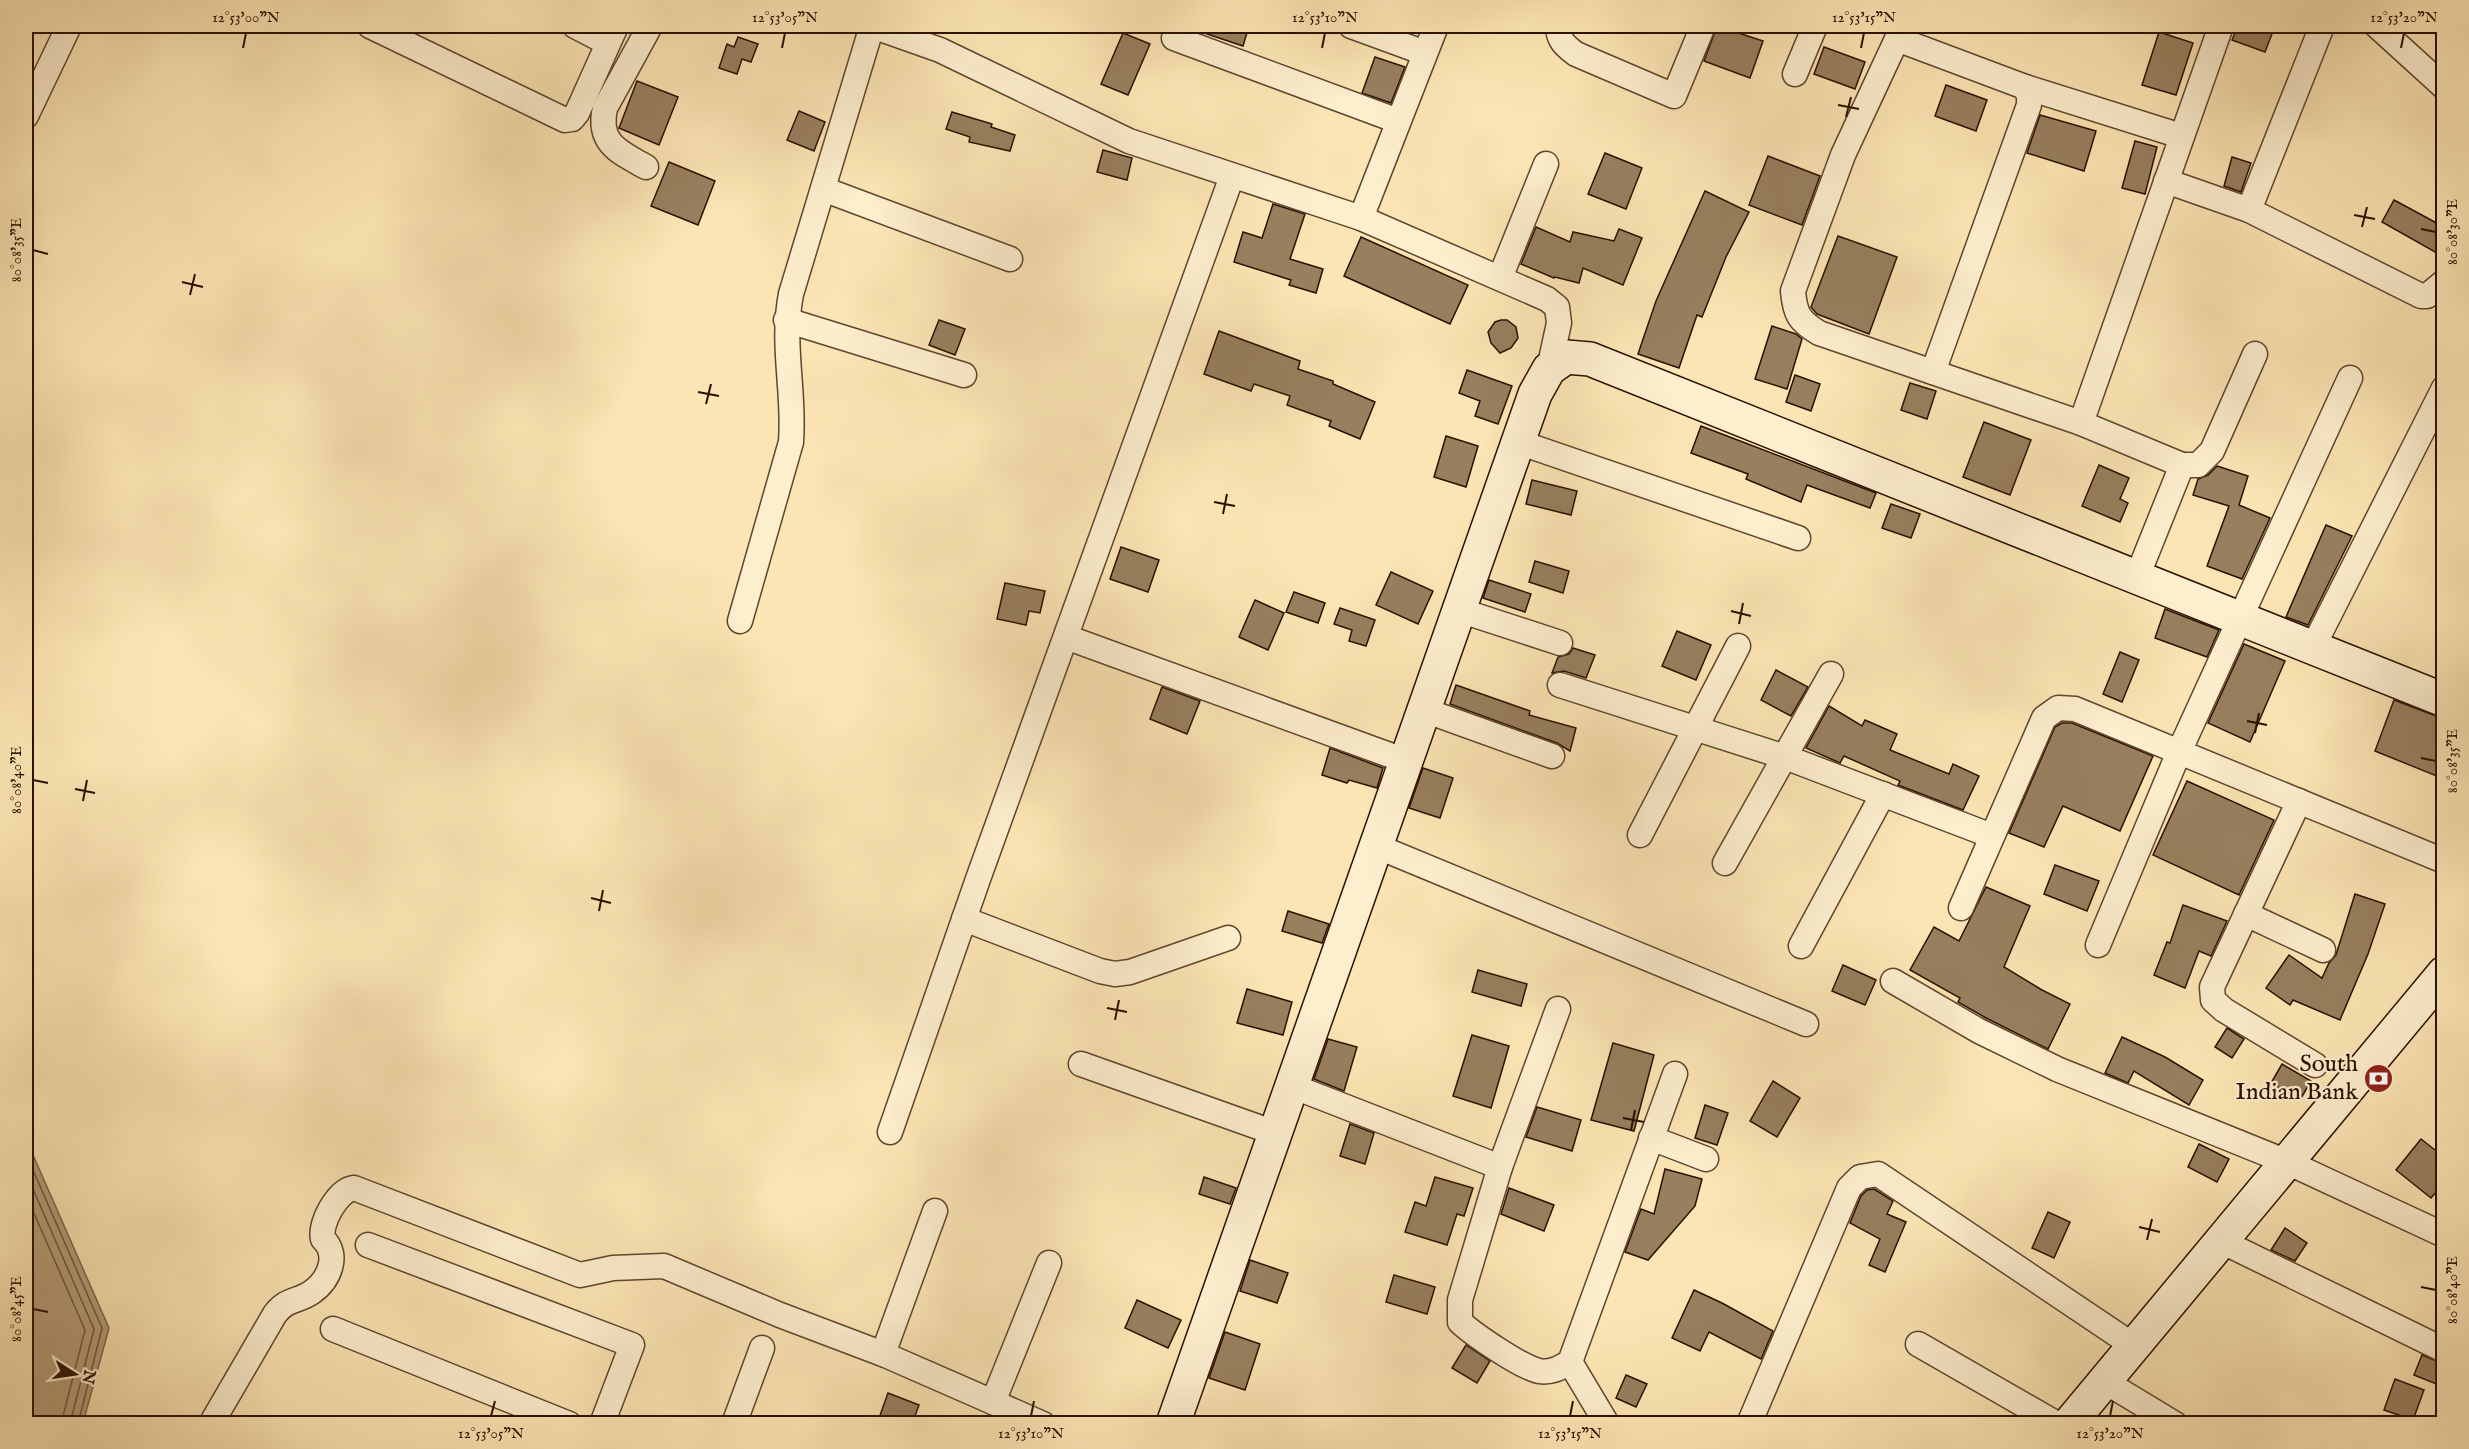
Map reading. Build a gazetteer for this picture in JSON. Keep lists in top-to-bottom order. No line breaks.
{"places":{"bank":["South Indian Bank"]},"north":"right","coordinates":["12°53'00\"N","12°53'05\"N","12°53'10\"N","12°53'15\"N","12°53'20\"N","80°08'30\"E","80°08'35\"E","80°08'40\"E","80°08'45\"E"]}
